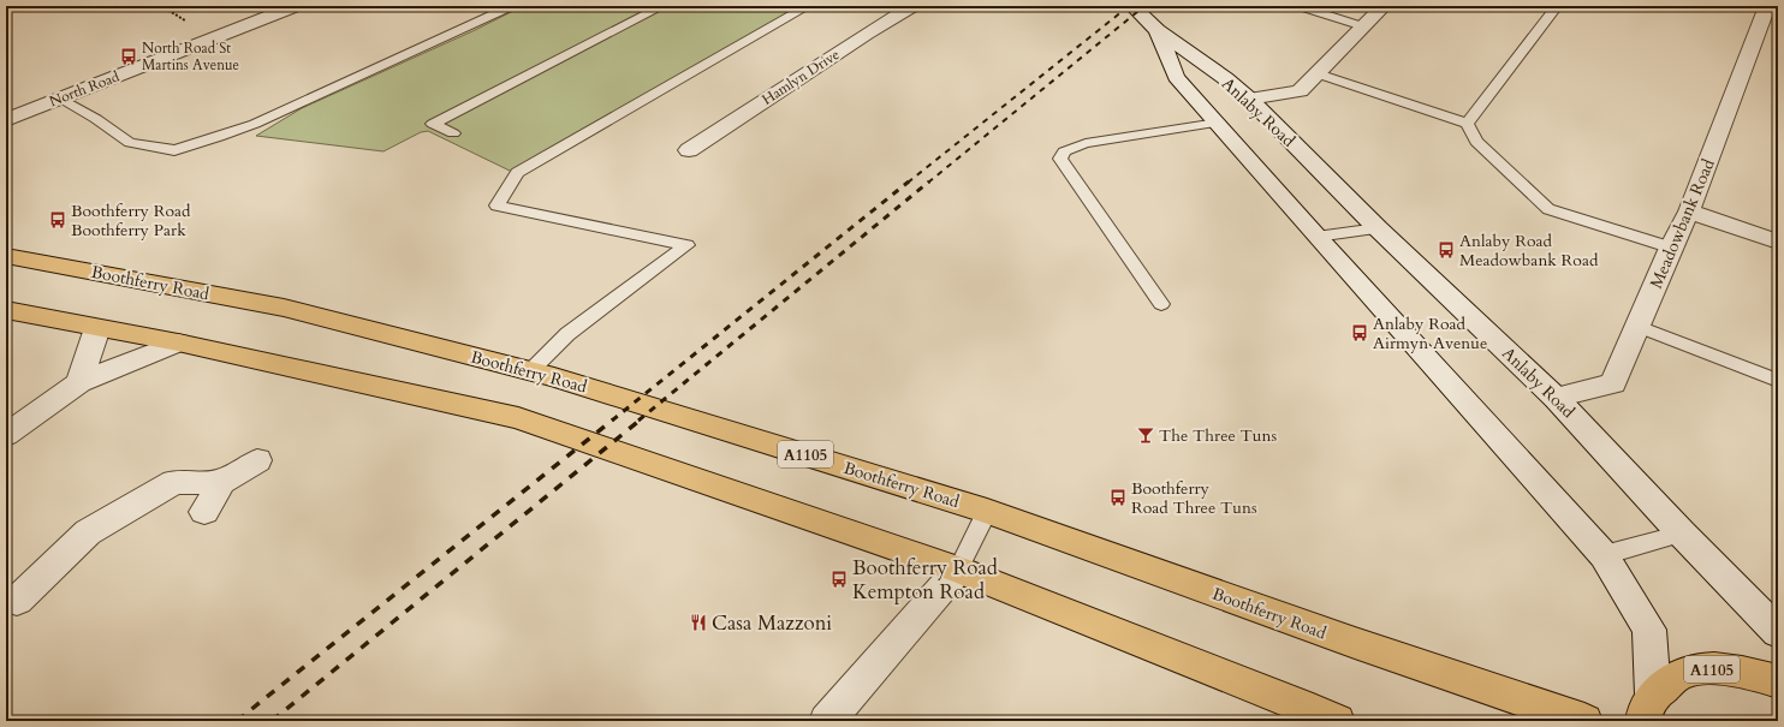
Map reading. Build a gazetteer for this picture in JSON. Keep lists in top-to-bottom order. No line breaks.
{"streets":{"main road":["Boothferry Road","A1105"],"street":["Hamlyn Drive","North Road","Anlaby Road","Meadowbank Road"]},"crossings":[["Anlaby Road","Meadowbank Road"],["Anlaby Road","A1105"]],"places":{"bus stop":["North Road St Martins Avenue","Boothferry Road Boothferry Park","Anlaby Road Meadowbank Road","Anlaby Road Airmyn Avenue","Boothferry Road Three Tuns","Boothferry Road Kempton Road"],"bar":["The Three Tuns"],"restaurant":["Casa Mazzoni"]}}
